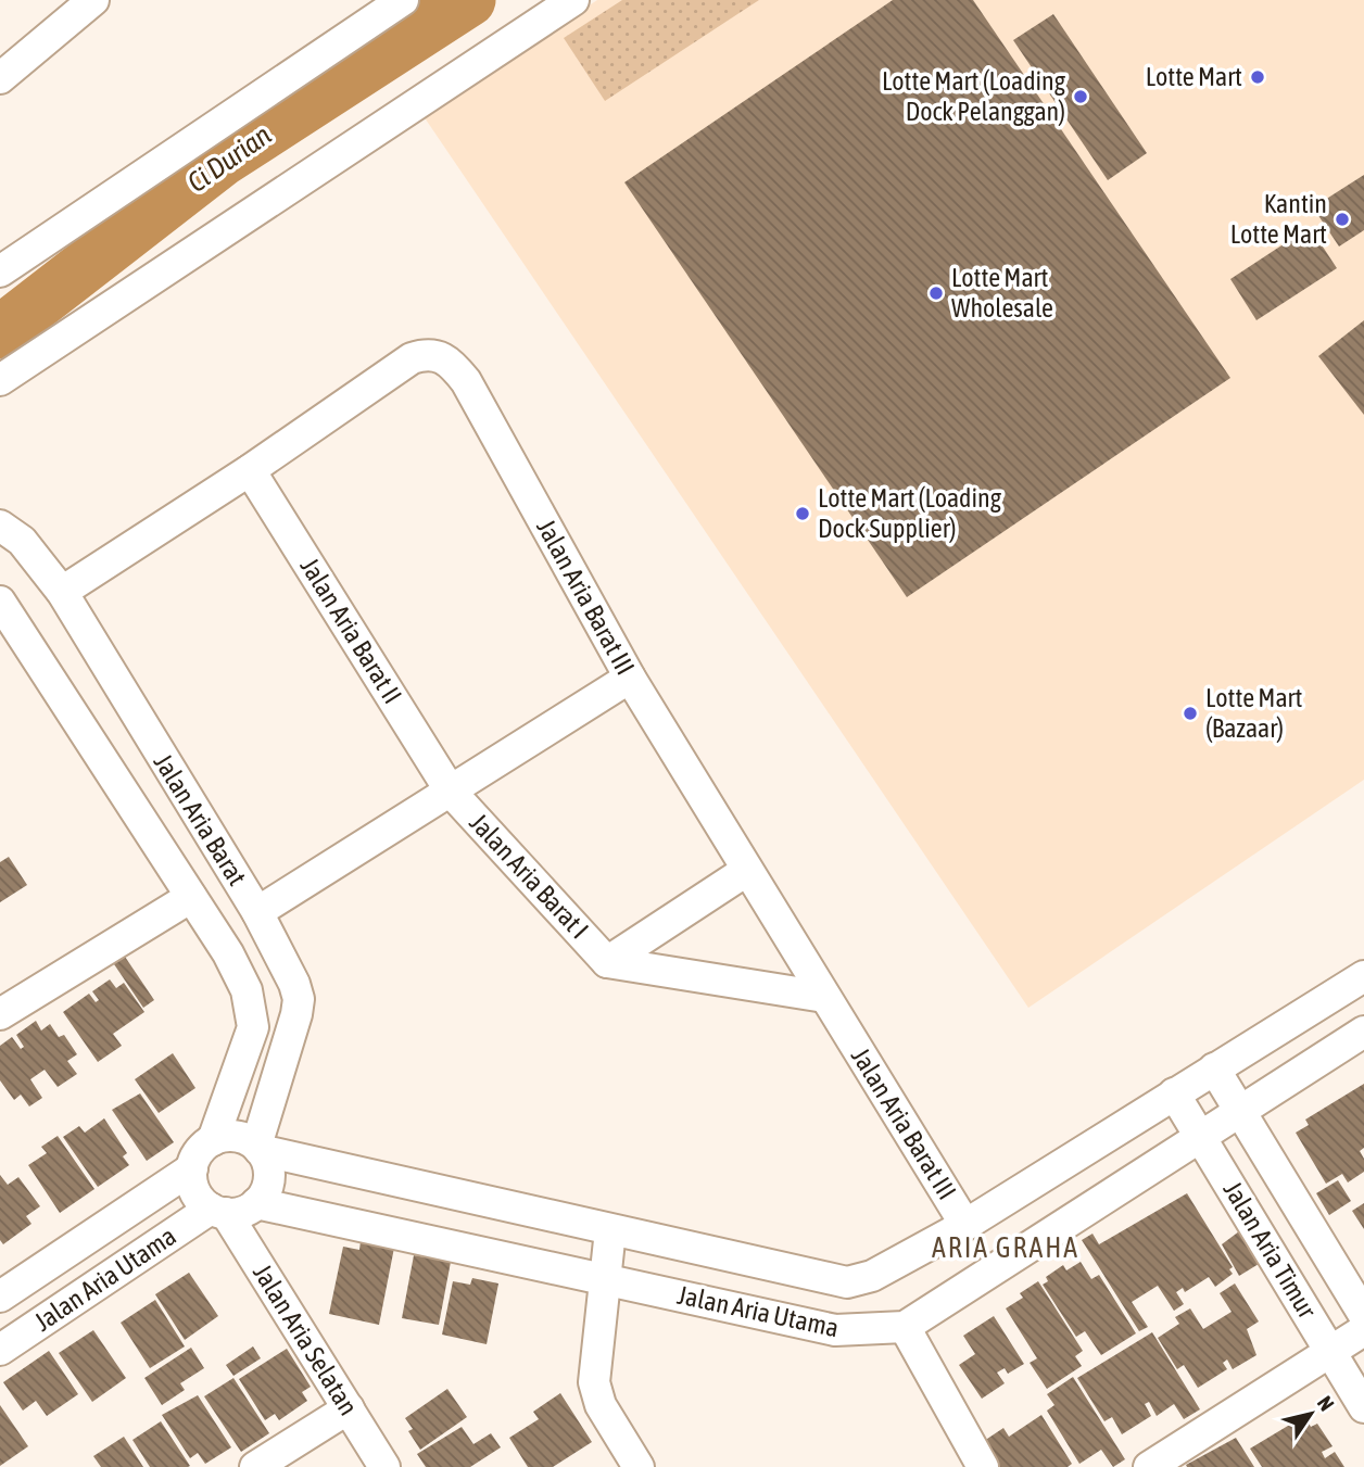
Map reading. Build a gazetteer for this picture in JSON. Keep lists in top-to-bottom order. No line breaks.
{"streets":{"street":["Jalan Aria Barat III","Jalan Aria Barat II","Jalan Aria Barat","Jalan Aria Barat I","Jalan Aria Timur","Jalan Aria Utama","Jalan Aria Selatan"]},"crossings":[["Jalan Aria Barat III","Jalan Aria Barat II"],["Jalan Aria Barat III","Jalan Aria Barat"],["Jalan Aria Barat III","Jalan Aria Barat I"],["Jalan Aria Barat III","Jalan Aria Utama"],["Jalan Aria Barat II","Jalan Aria Barat I"],["Jalan Aria Barat","Jalan Aria Barat I"],["Jalan Aria Barat","Jalan Aria Utama"],["Jalan Aria Barat","Jalan Aria Selatan"],["Jalan Aria Timur","Jalan Aria Utama"],["Jalan Aria Utama","Jalan Aria Selatan"]],"districts":["ARIA GRAHA"],"water":["Ci Durian"],"places":["Lotte Mart","Lotte Mart (Loading Dock Pelanggan)","Kantin Lotte Mart","Lotte Mart Wholesale","Lotte Mart (Loading Dock Supplier)","Lotte Mart (Bazaar)"],"north":"top right"}
